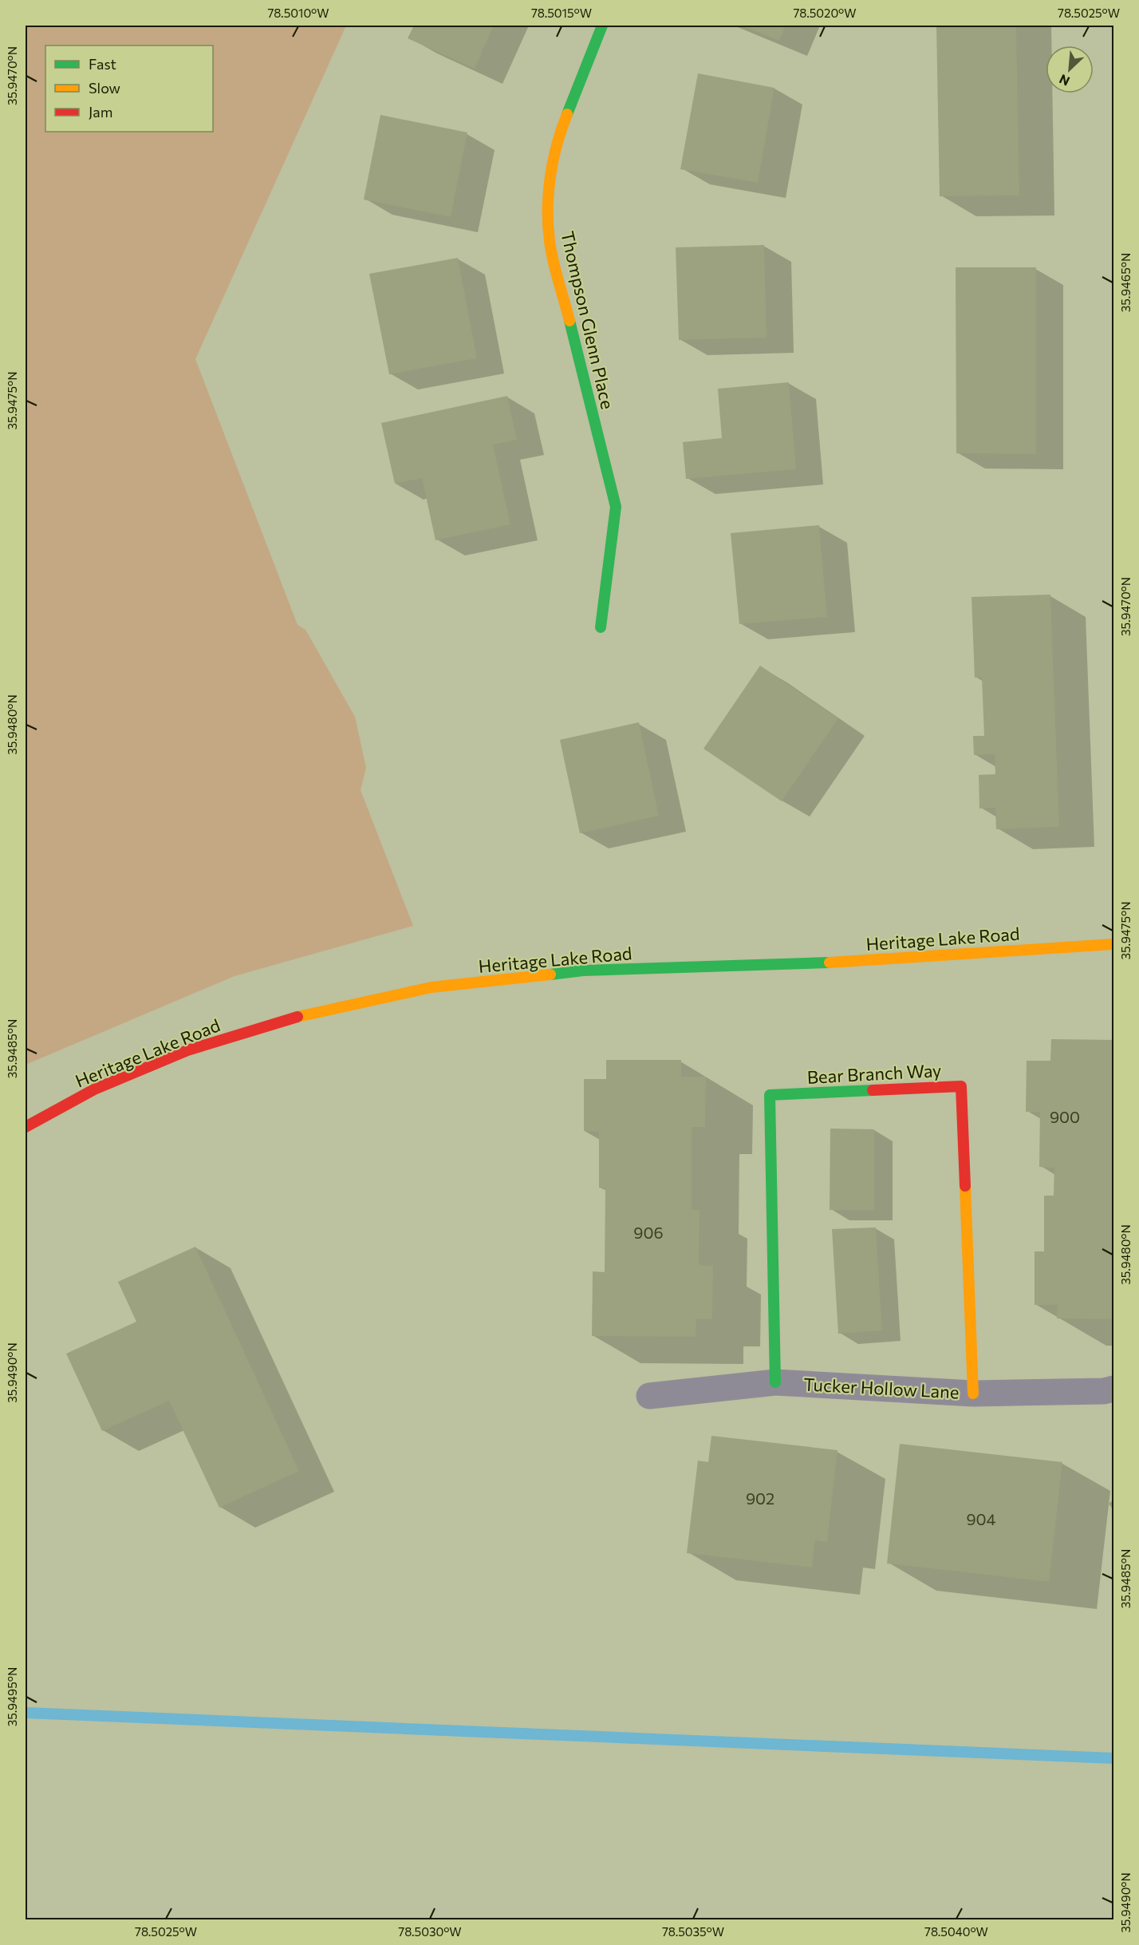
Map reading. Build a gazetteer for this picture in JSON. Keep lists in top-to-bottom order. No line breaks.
{"streets":{"street":["Thompson Glenn Place","Heritage Lake Road","Bear Branch Way","Tucker Hollow Lane"]},"crossings":[["Bear Branch Way","Tucker Hollow Lane"]],"house_numbers":["900","906","902","904"],"legend":["Fast","Slow","Jam"],"north":"bottom left","coordinates":["78.5010°W","78.5015°W","78.5020°W","78.5025°W","35.9470°N","35.9465°N","35.9475°N","35.9480°N","35.9485°N","35.9490°N","35.9495°N","78.5030°W","78.5035°W","78.5040°W"]}
